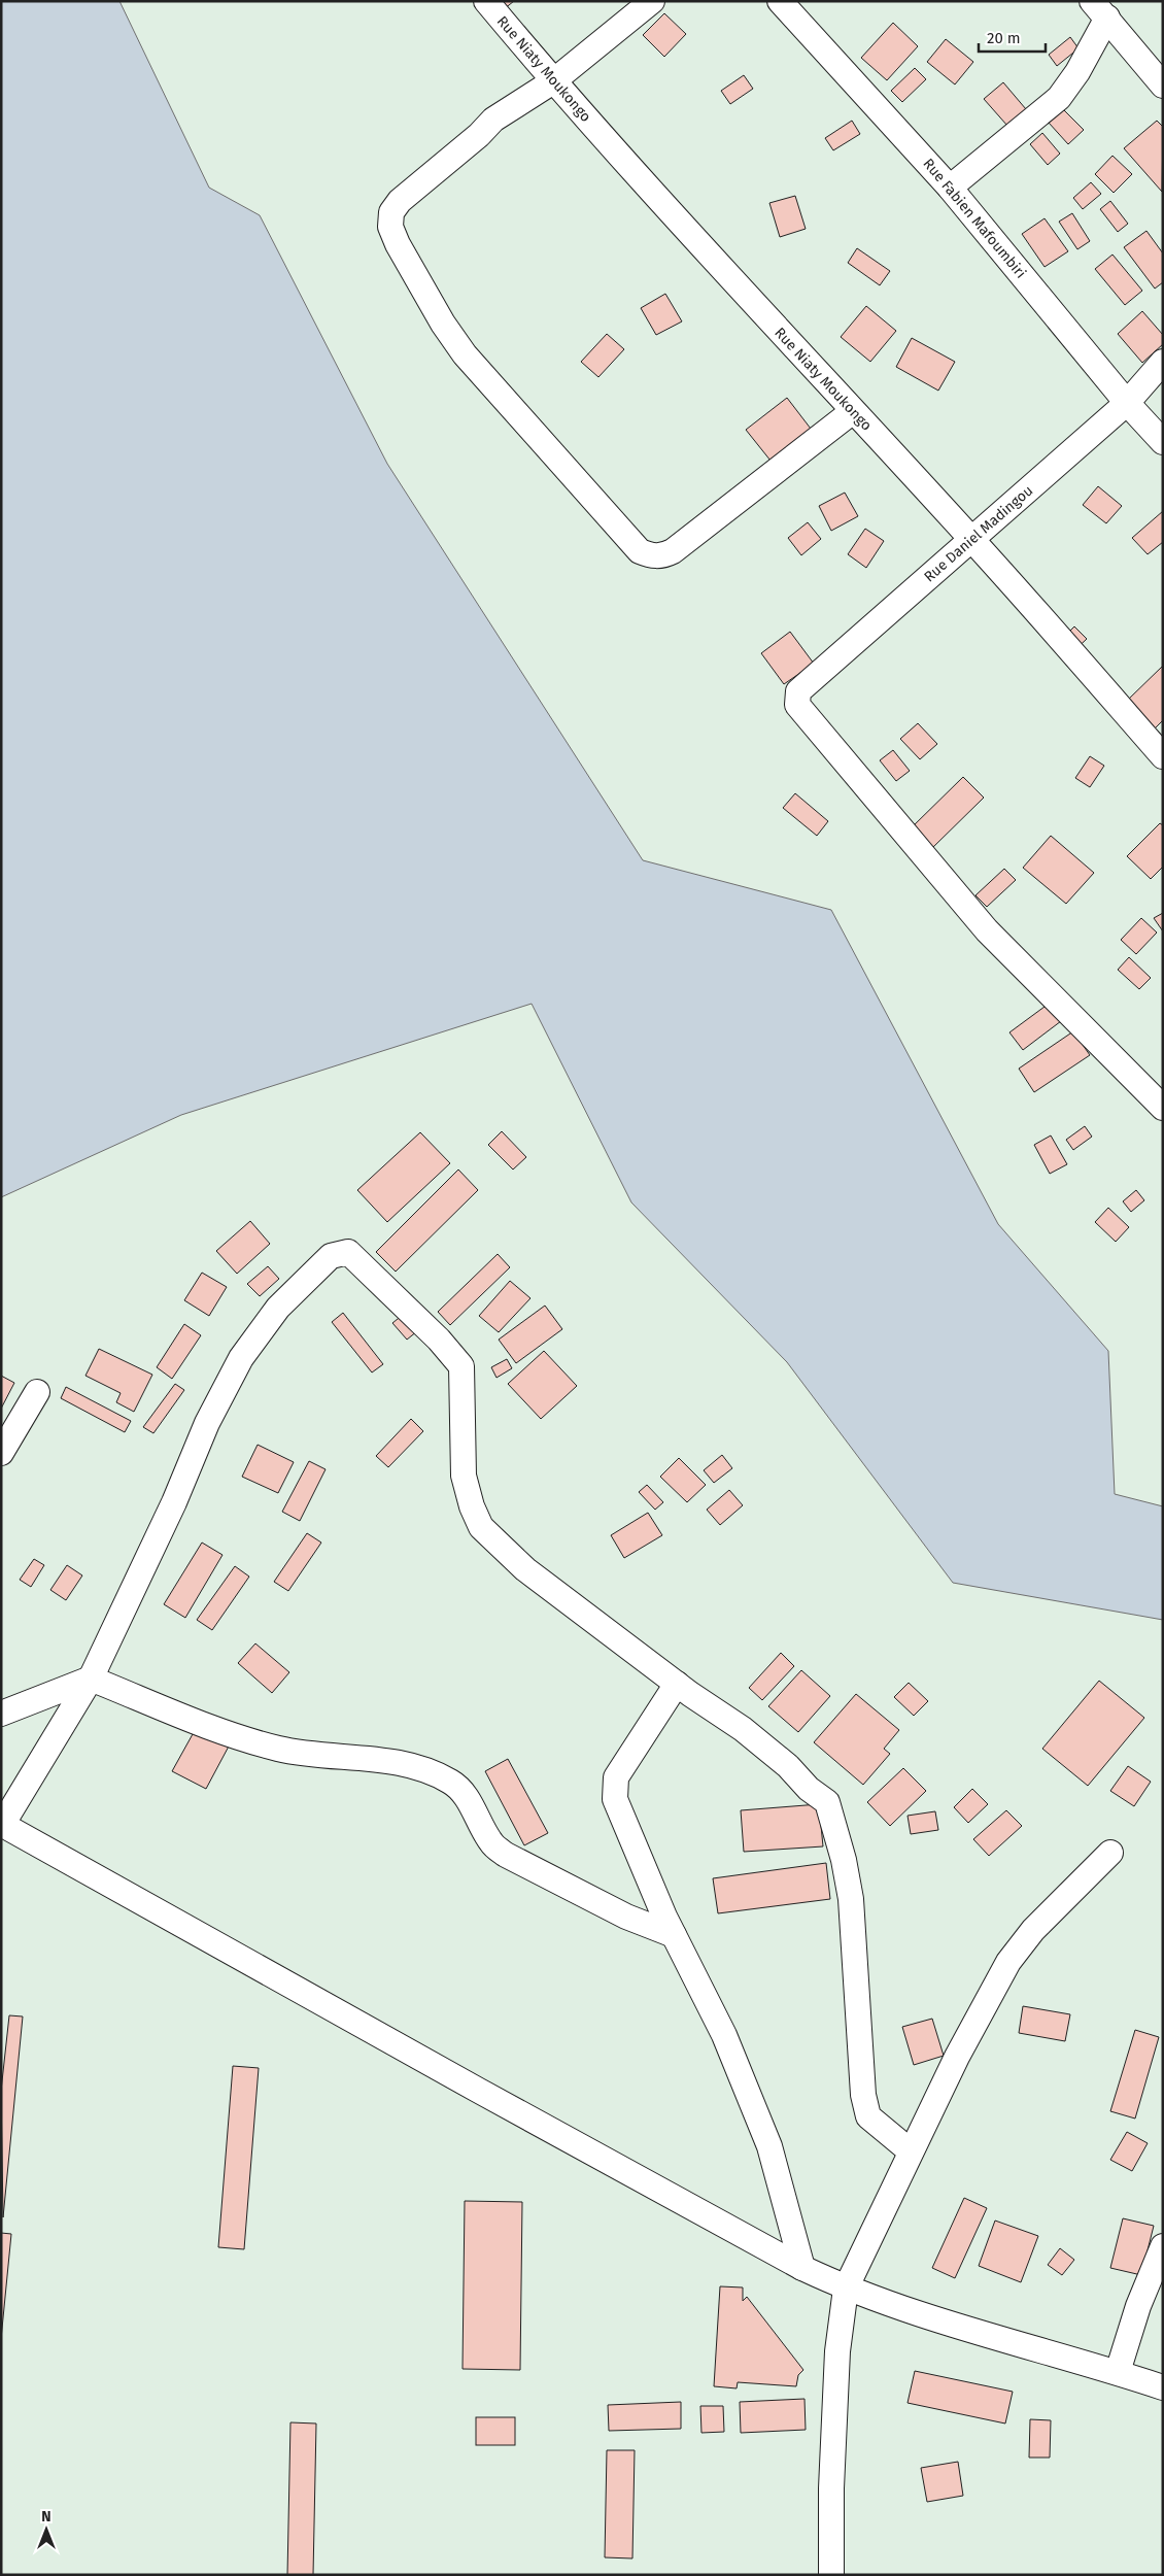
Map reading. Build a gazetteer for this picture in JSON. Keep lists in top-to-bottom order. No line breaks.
{"streets":{"street":["Rue Niaty Moukongo","Rue Fabien Mafoumbiri","Rue Daniel Madingou"]},"crossings":[["Rue Niaty Moukongo","Rue Daniel Madingou"],["Rue Fabien Mafoumbiri","Rue Daniel Madingou"]],"scale_bar":"20 m","north":"top"}
